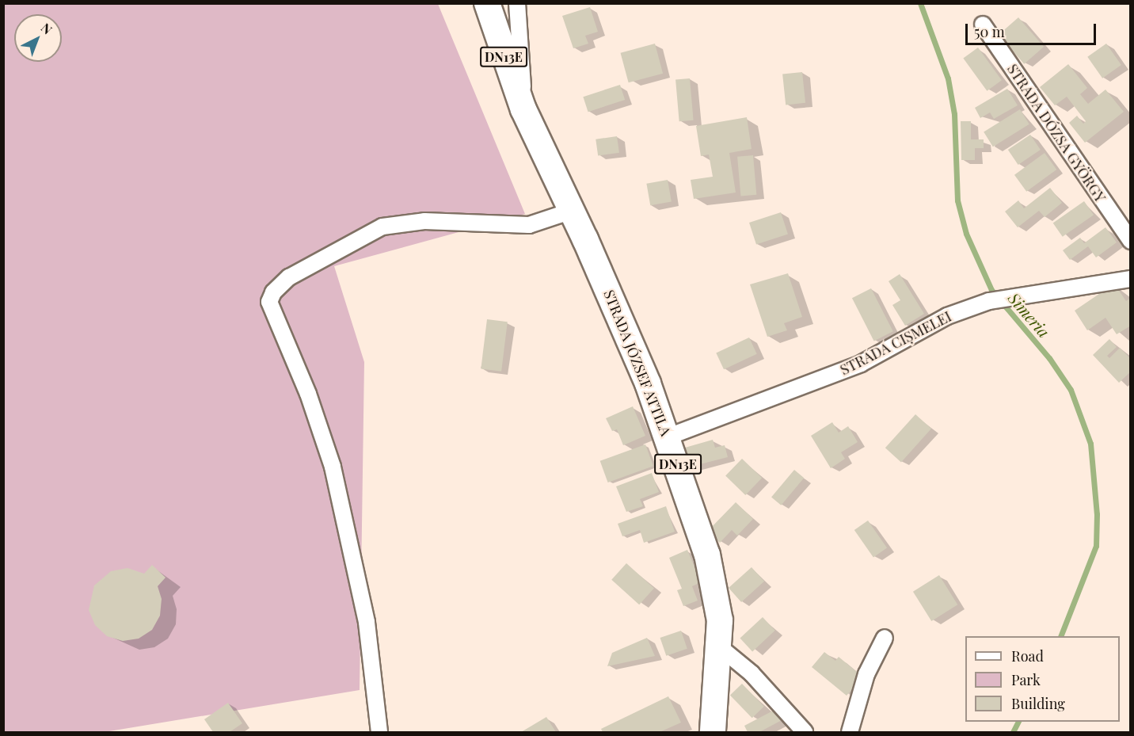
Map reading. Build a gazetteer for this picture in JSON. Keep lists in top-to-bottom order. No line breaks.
{"streets":{"main road":["DN13E","STRADA JÓZSEF ATTILA"],"street":["STRADA DÓZSA GYÖRGY","STRADA CIȘMELEI"]},"crossings":[["DN13E","STRADA JÓZSEF ATTILA"],["STRADA CIȘMELEI","STRADA JÓZSEF ATTILA"]],"water":["Simeria"],"legend":["Road","Park","Building"],"scale_bar":"50 m","north":"top right"}
